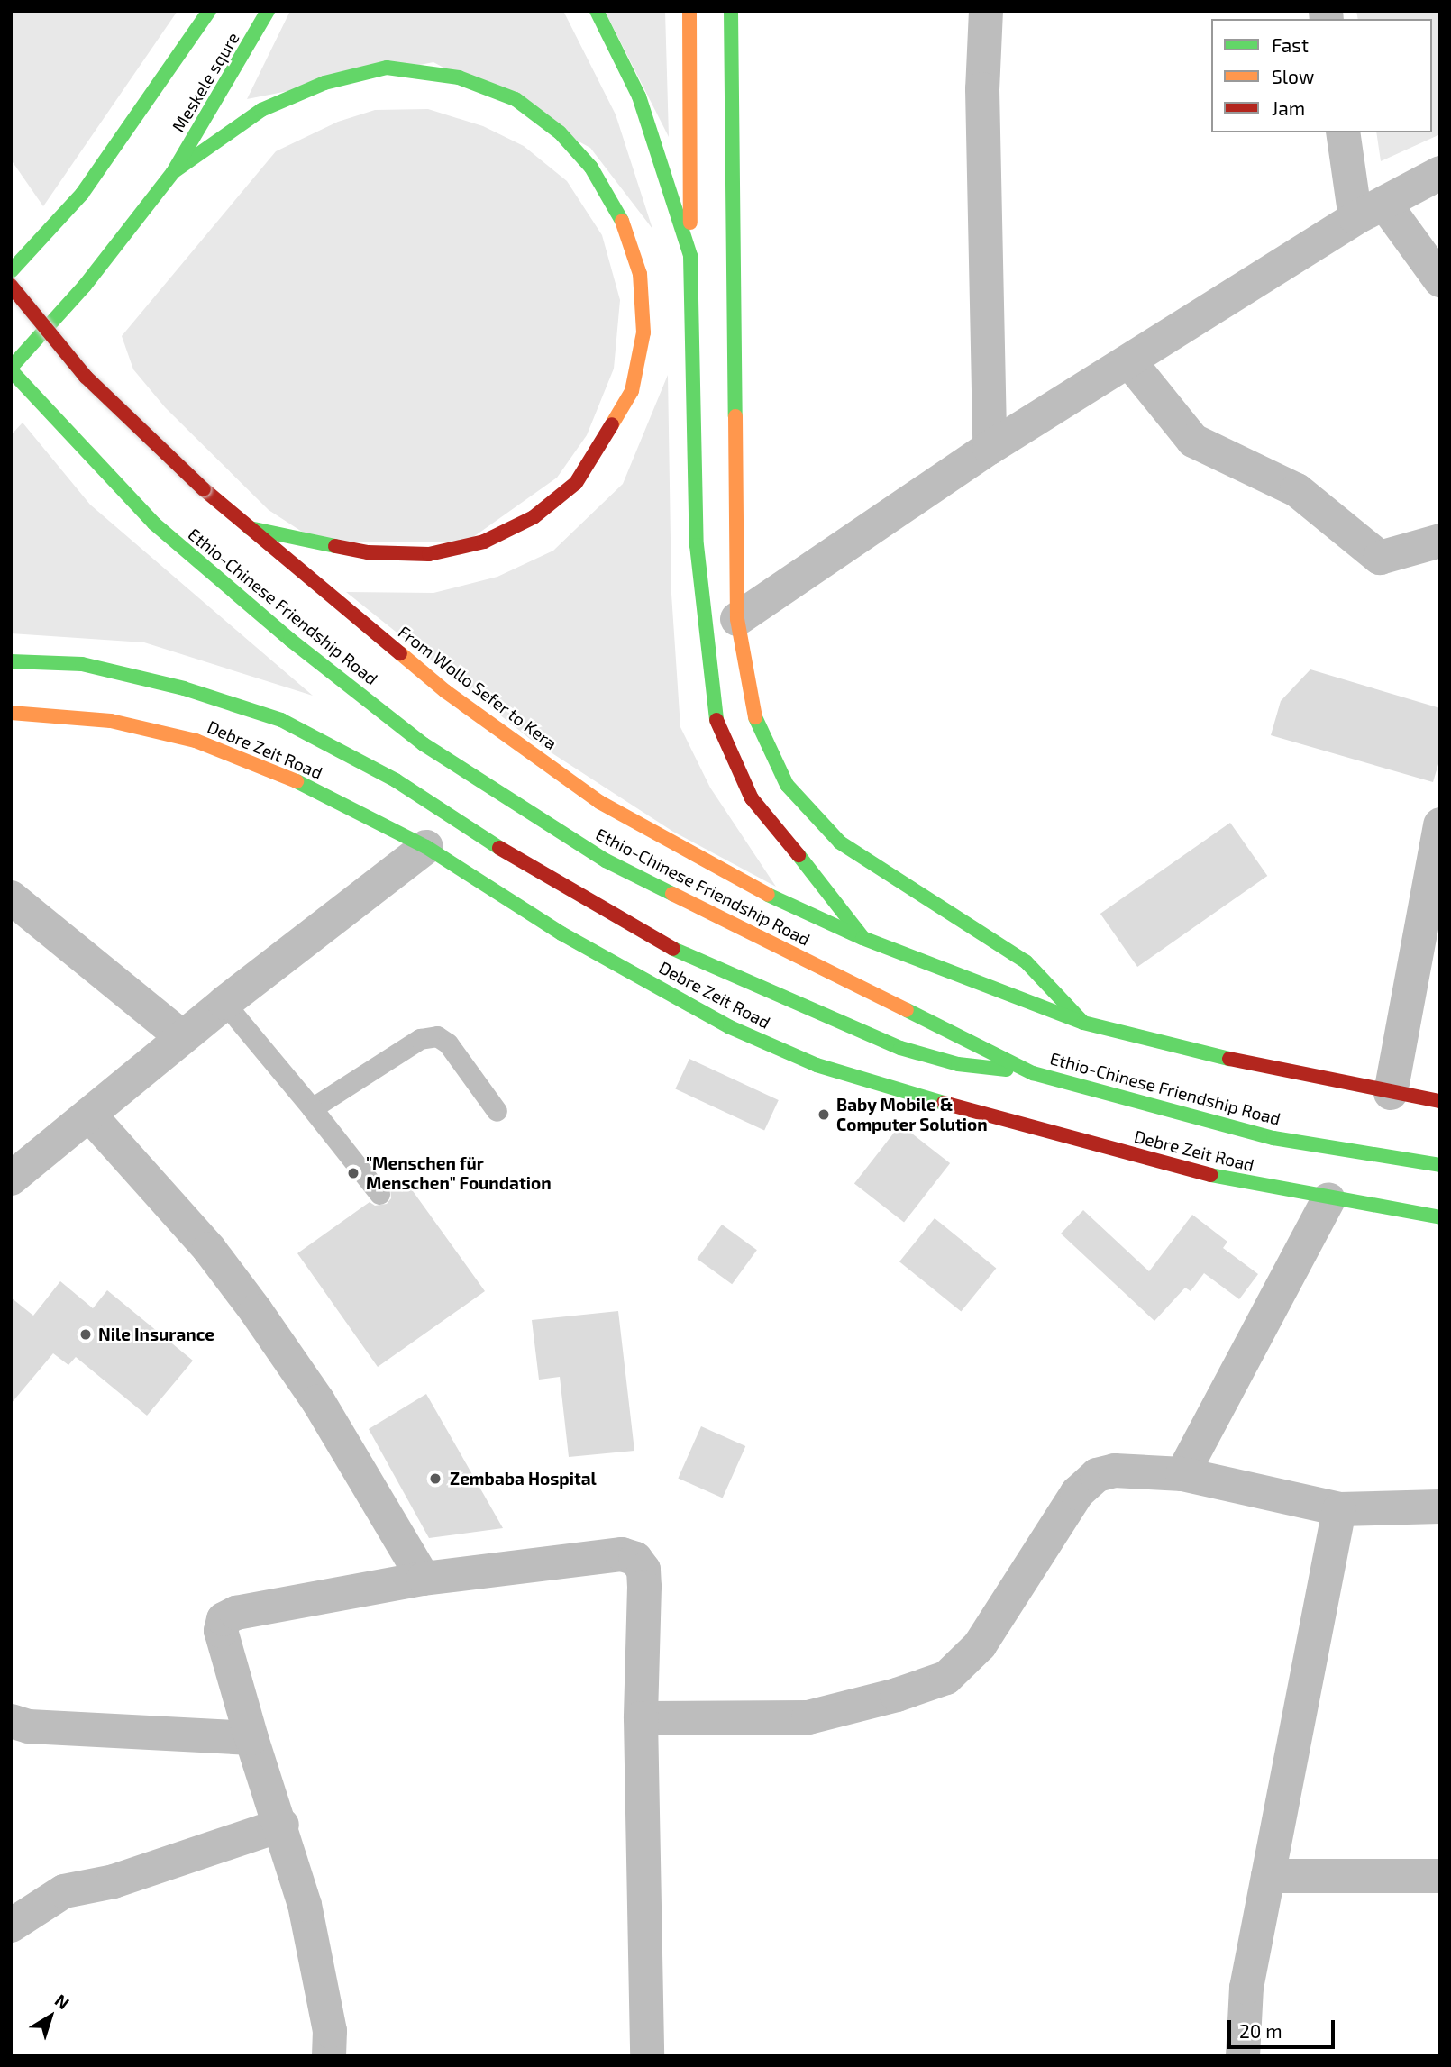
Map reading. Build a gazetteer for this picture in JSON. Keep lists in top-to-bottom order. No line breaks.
{"streets":{"main road":["Meskele squre","Ethio-Chinese Friendship Road","From Wollo Sefer to Kera","Debre Zeit Road"]},"places":["Baby Mobile & Computer Solution","\"Menschen für Menschen\" Foundation","Nile Insurance","Zembaba Hospital"],"legend":["Fast","Slow","Jam"],"scale_bar":"20 m","north":"top right"}
